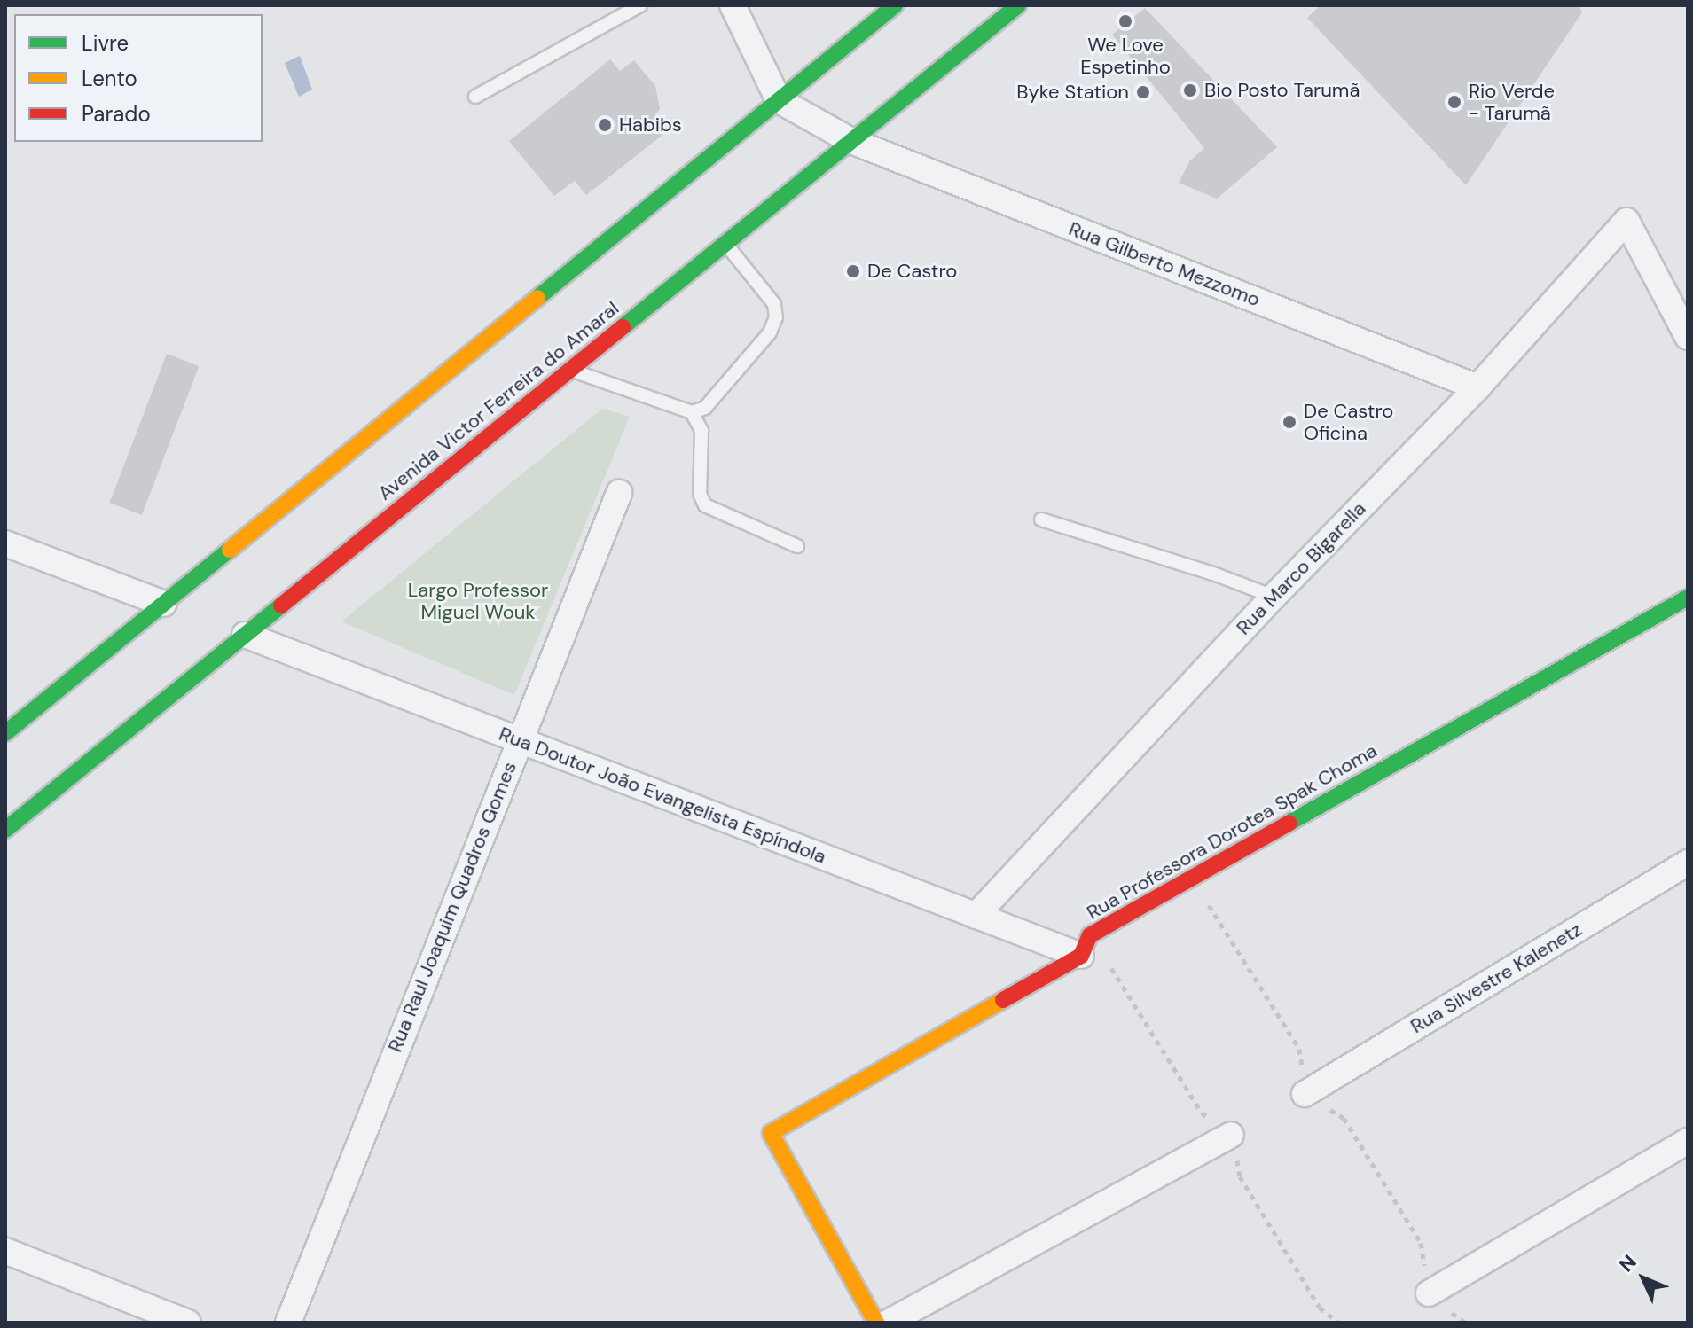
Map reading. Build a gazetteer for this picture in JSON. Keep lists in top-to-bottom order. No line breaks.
{"streets":{"main road":["Avenida Victor Ferreira do Amaral","Rua Professora Dorotea Spak Choma"],"street":["Rua Gilberto Mezzomo","Rua Marco Bigarella","Rua Doutor João Evangelista Espíndola","Rua Raul Joaquim Quadros Gomes","Rua Silvestre Kalenetz"]},"crossings":[["Rua Gilberto Mezzomo","Avenida Victor Ferreira do Amaral"],["Rua Gilberto Mezzomo","Rua Marco Bigarella"],["Avenida Victor Ferreira do Amaral","Rua Doutor João Evangelista Espíndola"],["Rua Marco Bigarella","Rua Doutor João Evangelista Espíndola"],["Rua Doutor João Evangelista Espíndola","Rua Professora Dorotea Spak Choma"],["Rua Doutor João Evangelista Espíndola","Rua Raul Joaquim Quadros Gomes"]],"parks":["Largo Professor Miguel Wouk"],"places":["We Love Espetinho","Bio Posto Tarumã","Byke Station","Rio Verde - Tarumã","Habibs","De Castro","De Castro Oficina"],"legend":["Livre","Lento","Parado"],"north":"top left"}
